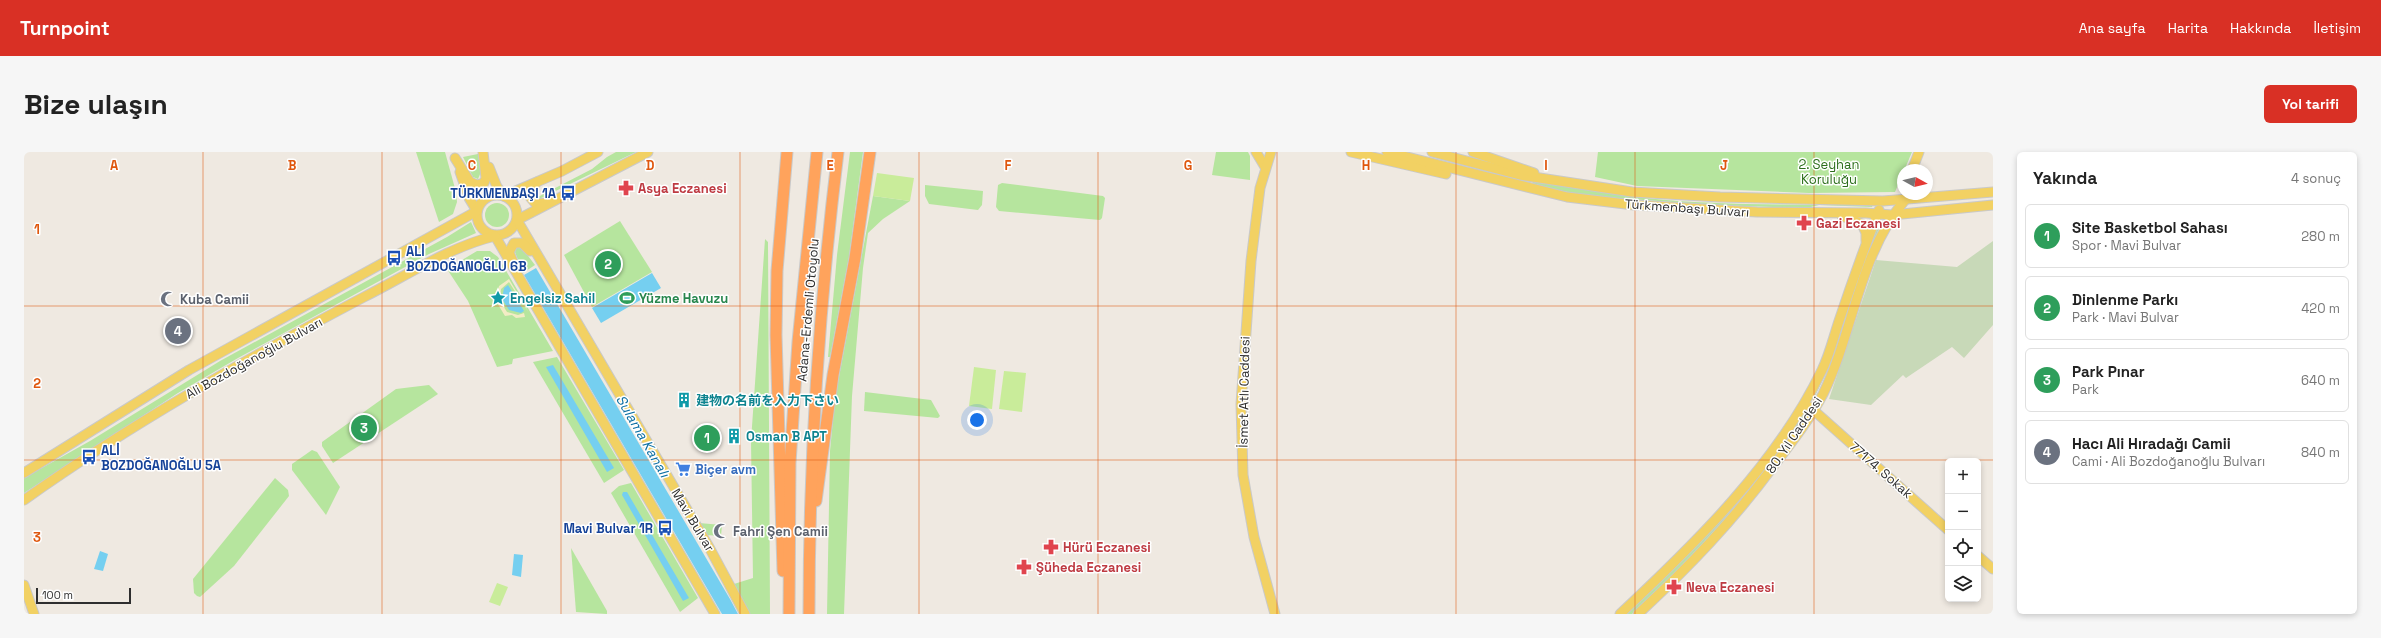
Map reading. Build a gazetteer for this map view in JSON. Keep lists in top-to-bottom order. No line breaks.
{"streets":{"highway":["Adana-Erdemli Otoyolu"],"main road":["Türkmenbaşı Bulvarı","Ali Bozdoğanoğlu Bulvarı","İsmet Atlı Caddesi","80. Yıl Caddesi","77174. Sokak","Mavi Bulvar"]},"crossings":[["Türkmenbaşı Bulvarı","80. Yıl Caddesi"],["Ali Bozdoğanoğlu Bulvarı","Mavi Bulvar"],["80. Yıl Caddesi","77174. Sokak"]],"water":["Sulama Kanalı"],"parks":["2. Seyhan Koruluğu"],"places":{"pharmacy":["Asya Eczanesi","Gazi Eczanesi","Hürü Eczanesi","Şüheda Eczanesi","Neva Eczanesi"],"bus stop":["TÜRKMENBAŞI 1A","ALİ BOZDOĞANOĞLU 6B","ALİ BOZDOĞANOĞLU 5A","Mavi Bulvar 1R"],"place":["Engelsiz Sahil"],"sports":["Yüzme Havuzu"],"mosque":["Kuba Camii","Fahri Şen Camii"],"building":["建物の名前を入力下さい","Osman B APT"],"supermarket":["Biçer avm"]},"scale_bar":"100 m","north":"right","page":{"header":"Turnpoint","nav":["Ana sayfa","Harita","Hakkında","İletişim"],"buttons":"Yol tarifi","title":"Bize ulaşın","heading":["Yakında","4 sonuç"],"list":[{"mark":"1","name":"Site Basketbol Sahası","note":"Spor · Mavi Bulvar","value":"280 m"},{"mark":"2","name":"Dinlenme Parkı","note":"Park · Mavi Bulvar","value":"420 m"},{"mark":"3","name":"Park Pınar","note":"Park","value":"640 m"},{"mark":"4","name":"Hacı Ali Hıradağı Camii","note":"Cami · Ali Bozdoğanoğlu Bulvarı","value":"840 m"}],"pins":["2","4","3","1"],"map_buttons":["+","−"],"scale":"100 m"},"grid":{"columns":["A","B","C","D","E","F","G","H","I","J"],"rows":["1","2","3"]}}
